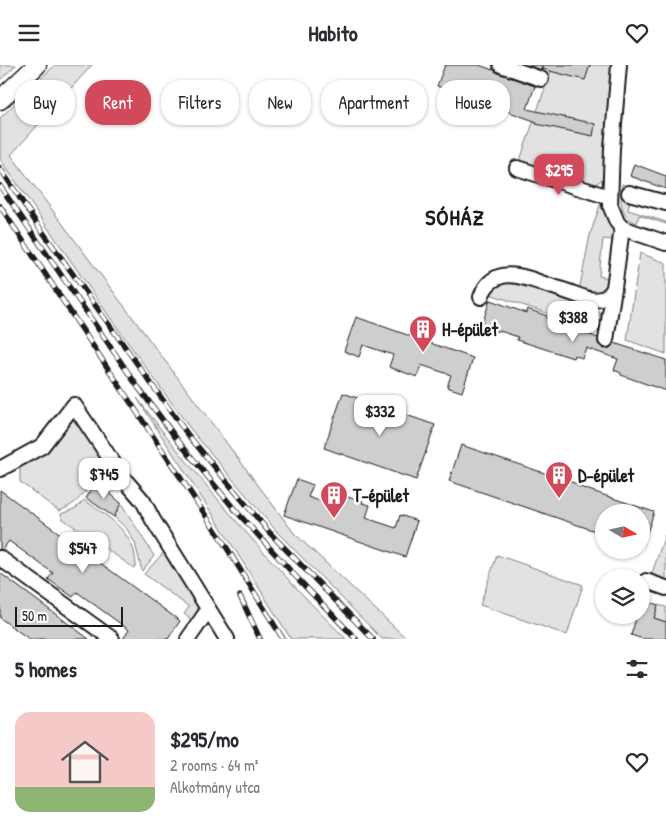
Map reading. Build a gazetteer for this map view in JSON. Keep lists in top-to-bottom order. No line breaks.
{"districts":["SÓHÁZ"],"places":{"building":["H-épület","D-épület","T-épület"]},"scale_bar":"50 m","north":"right","page":{"header":"Habito","chip":["Buy","Rent","Filters","New","Apartment","House"],"price":["$295","$388","$332","$745","$547"],"scale":"50 m","heading":"5 homes","list":[{"name":"$295/mo","note":"2 rooms · 64 m² · Alkotmány utca"}]}}
